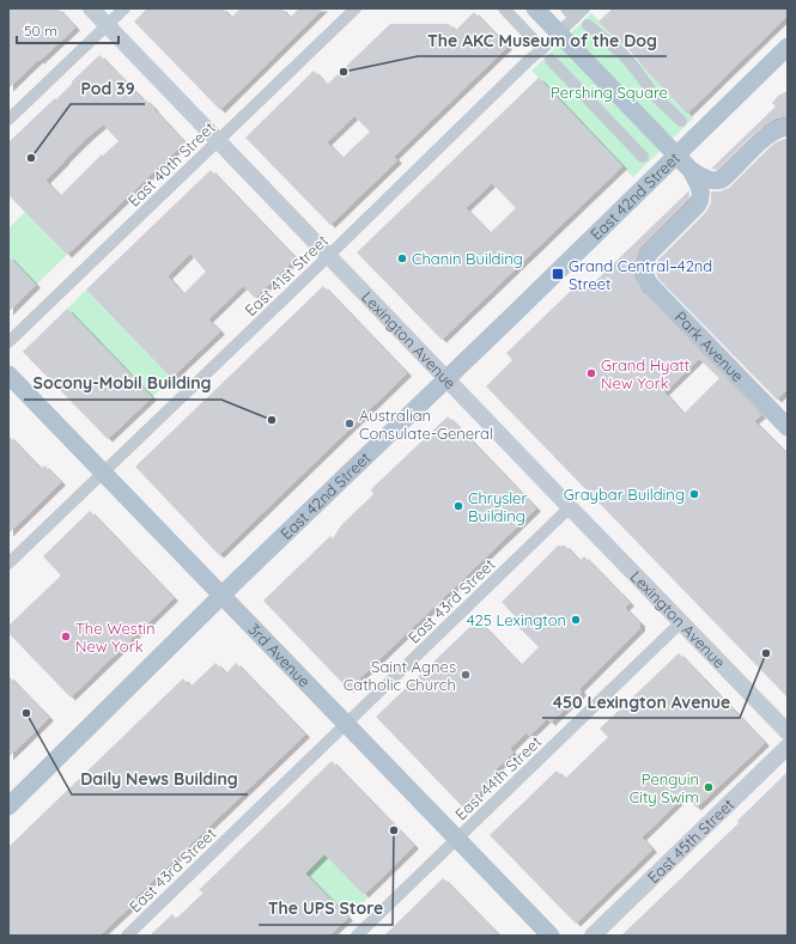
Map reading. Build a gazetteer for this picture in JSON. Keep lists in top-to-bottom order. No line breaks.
{"streets":{"main road":["East 42nd Street","Lexington Avenue","Park Avenue","3rd Avenue","East 45th Street"],"street":["East 40th Street","East 41st Street","East 43rd Street","East 44th Street"]},"crossings":[["East 40th Street","Lexington Avenue"],["East 42nd Street","Lexington Avenue"],["East 42nd Street","3rd Avenue"],["East 41st Street","Lexington Avenue"],["East 41st Street","3rd Avenue"],["Lexington Avenue","East 43rd Street"],["Lexington Avenue","East 44th Street"],["East 43rd Street","3rd Avenue"],["3rd Avenue","East 44th Street"]],"parks":["Pershing Square"],"places":{"other":["The AKC Museum of the Dog","Pod 39","Chanin Building","Grand Hyatt New York","Socony-Mobil Building","Australian Consulate-General","Graybar Building","Chrysler Building","425 Lexington","The Westin New York","450 Lexington Avenue","Saint Agnes Catholic Church","Daily News Building","Penguin City Swim","The UPS Store"],"transit":["Grand Central–42nd Street"]},"scale_bar":"50 m"}
